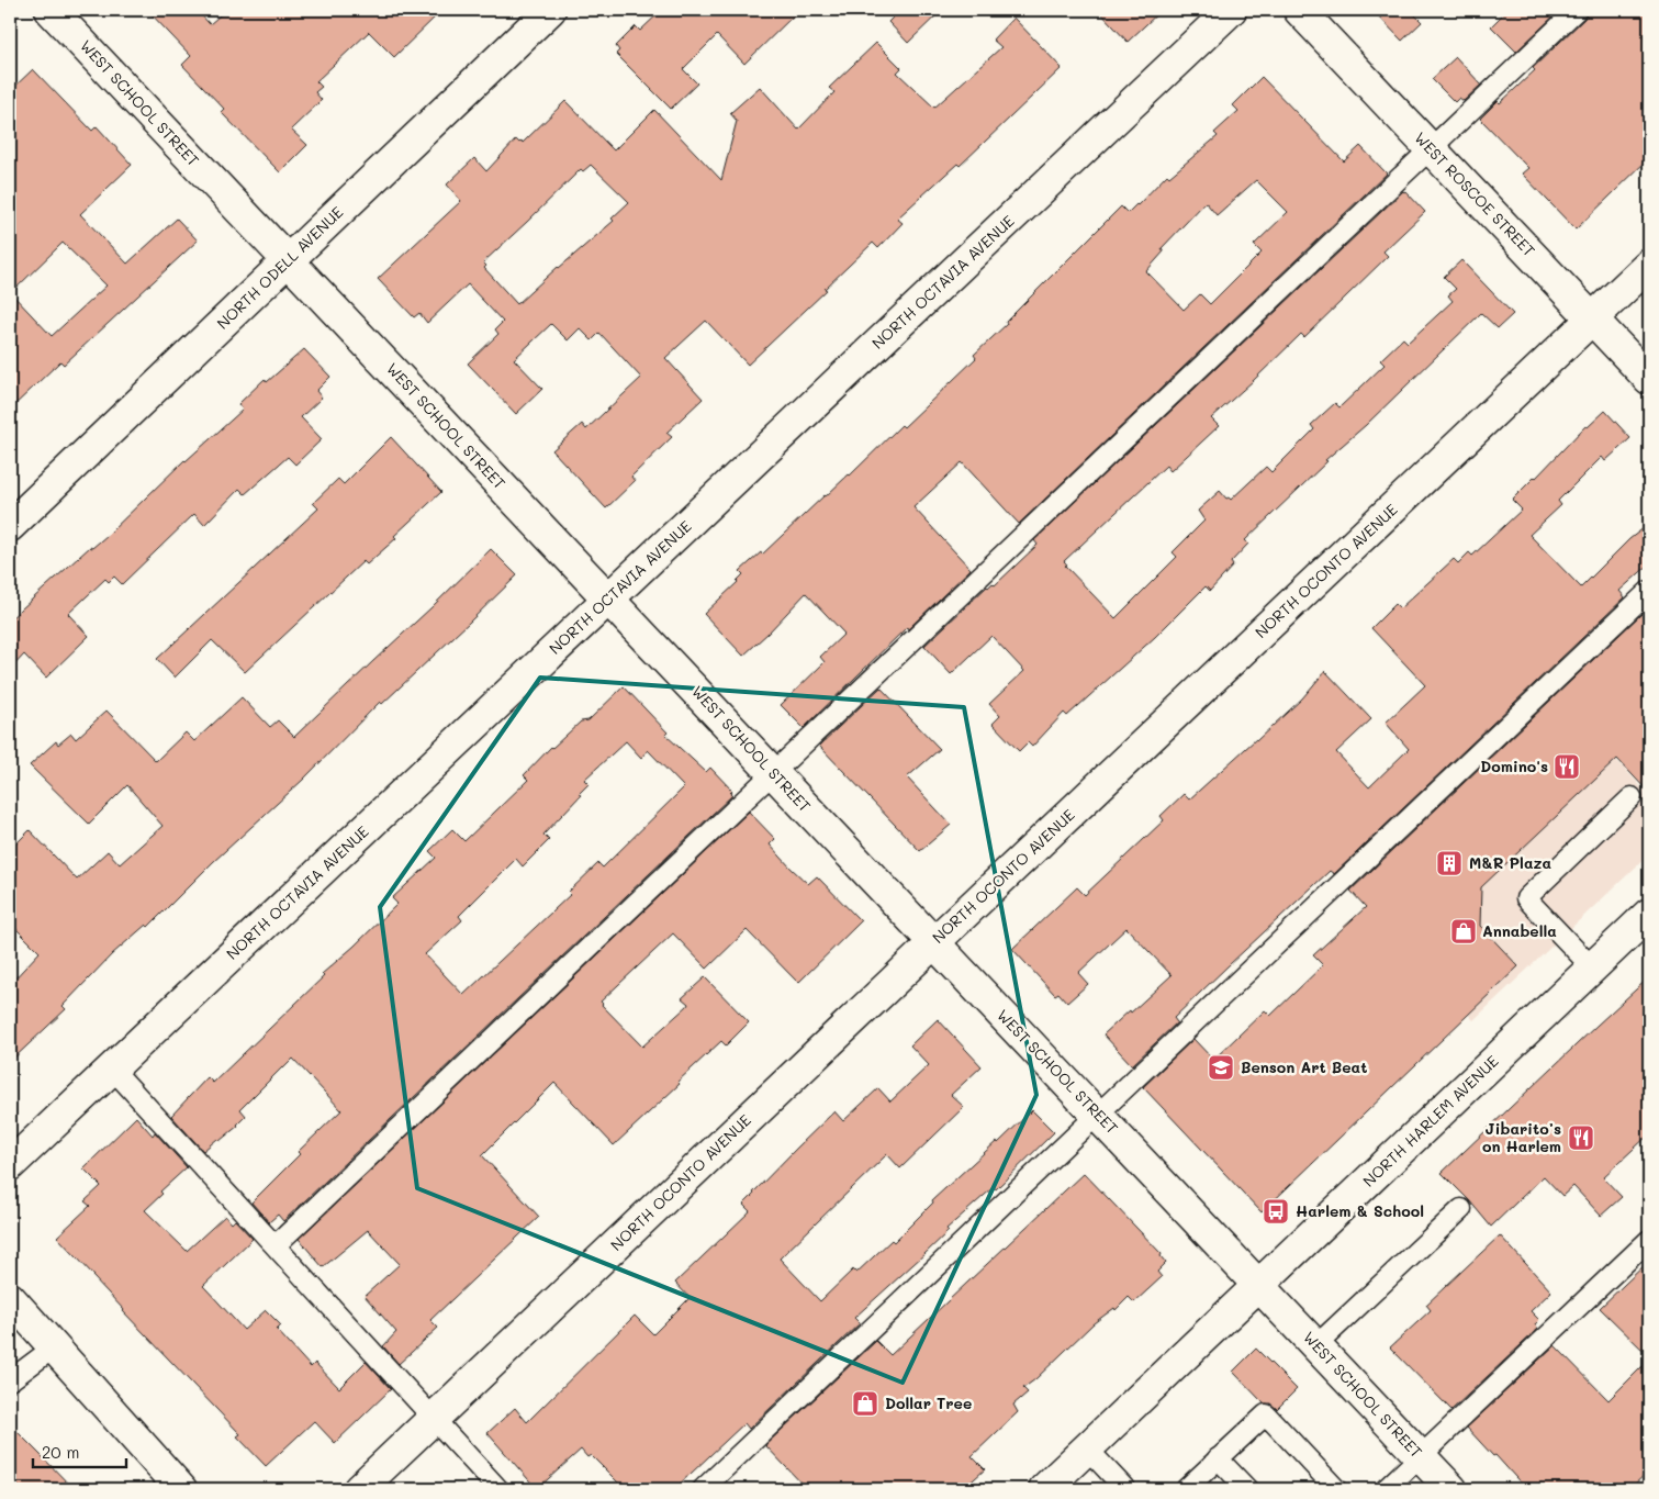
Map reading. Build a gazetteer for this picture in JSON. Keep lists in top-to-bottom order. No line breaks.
{"streets":{"street":["WEST SCHOOL STREET","WEST ROSCOE STREET","NORTH ODELL AVENUE","NORTH OCTAVIA AVENUE","NORTH OCONTO AVENUE","NORTH HARLEM AVENUE"]},"crossings":[["WEST SCHOOL STREET","NORTH ODELL AVENUE"],["WEST SCHOOL STREET","NORTH OCTAVIA AVENUE"],["WEST SCHOOL STREET","NORTH OCONTO AVENUE"],["WEST SCHOOL STREET","NORTH HARLEM AVENUE"],["WEST ROSCOE STREET","NORTH OCONTO AVENUE"]],"places":{"restaurant":["Domino's","Jibarito’s on Harlem"],"building":["M&R Plaza"],"shop":["Annabella","Dollar Tree"],"school or university":["Benson Art Beat"],"bus stop":["Harlem & School"]},"scale_bar":"20 m"}
